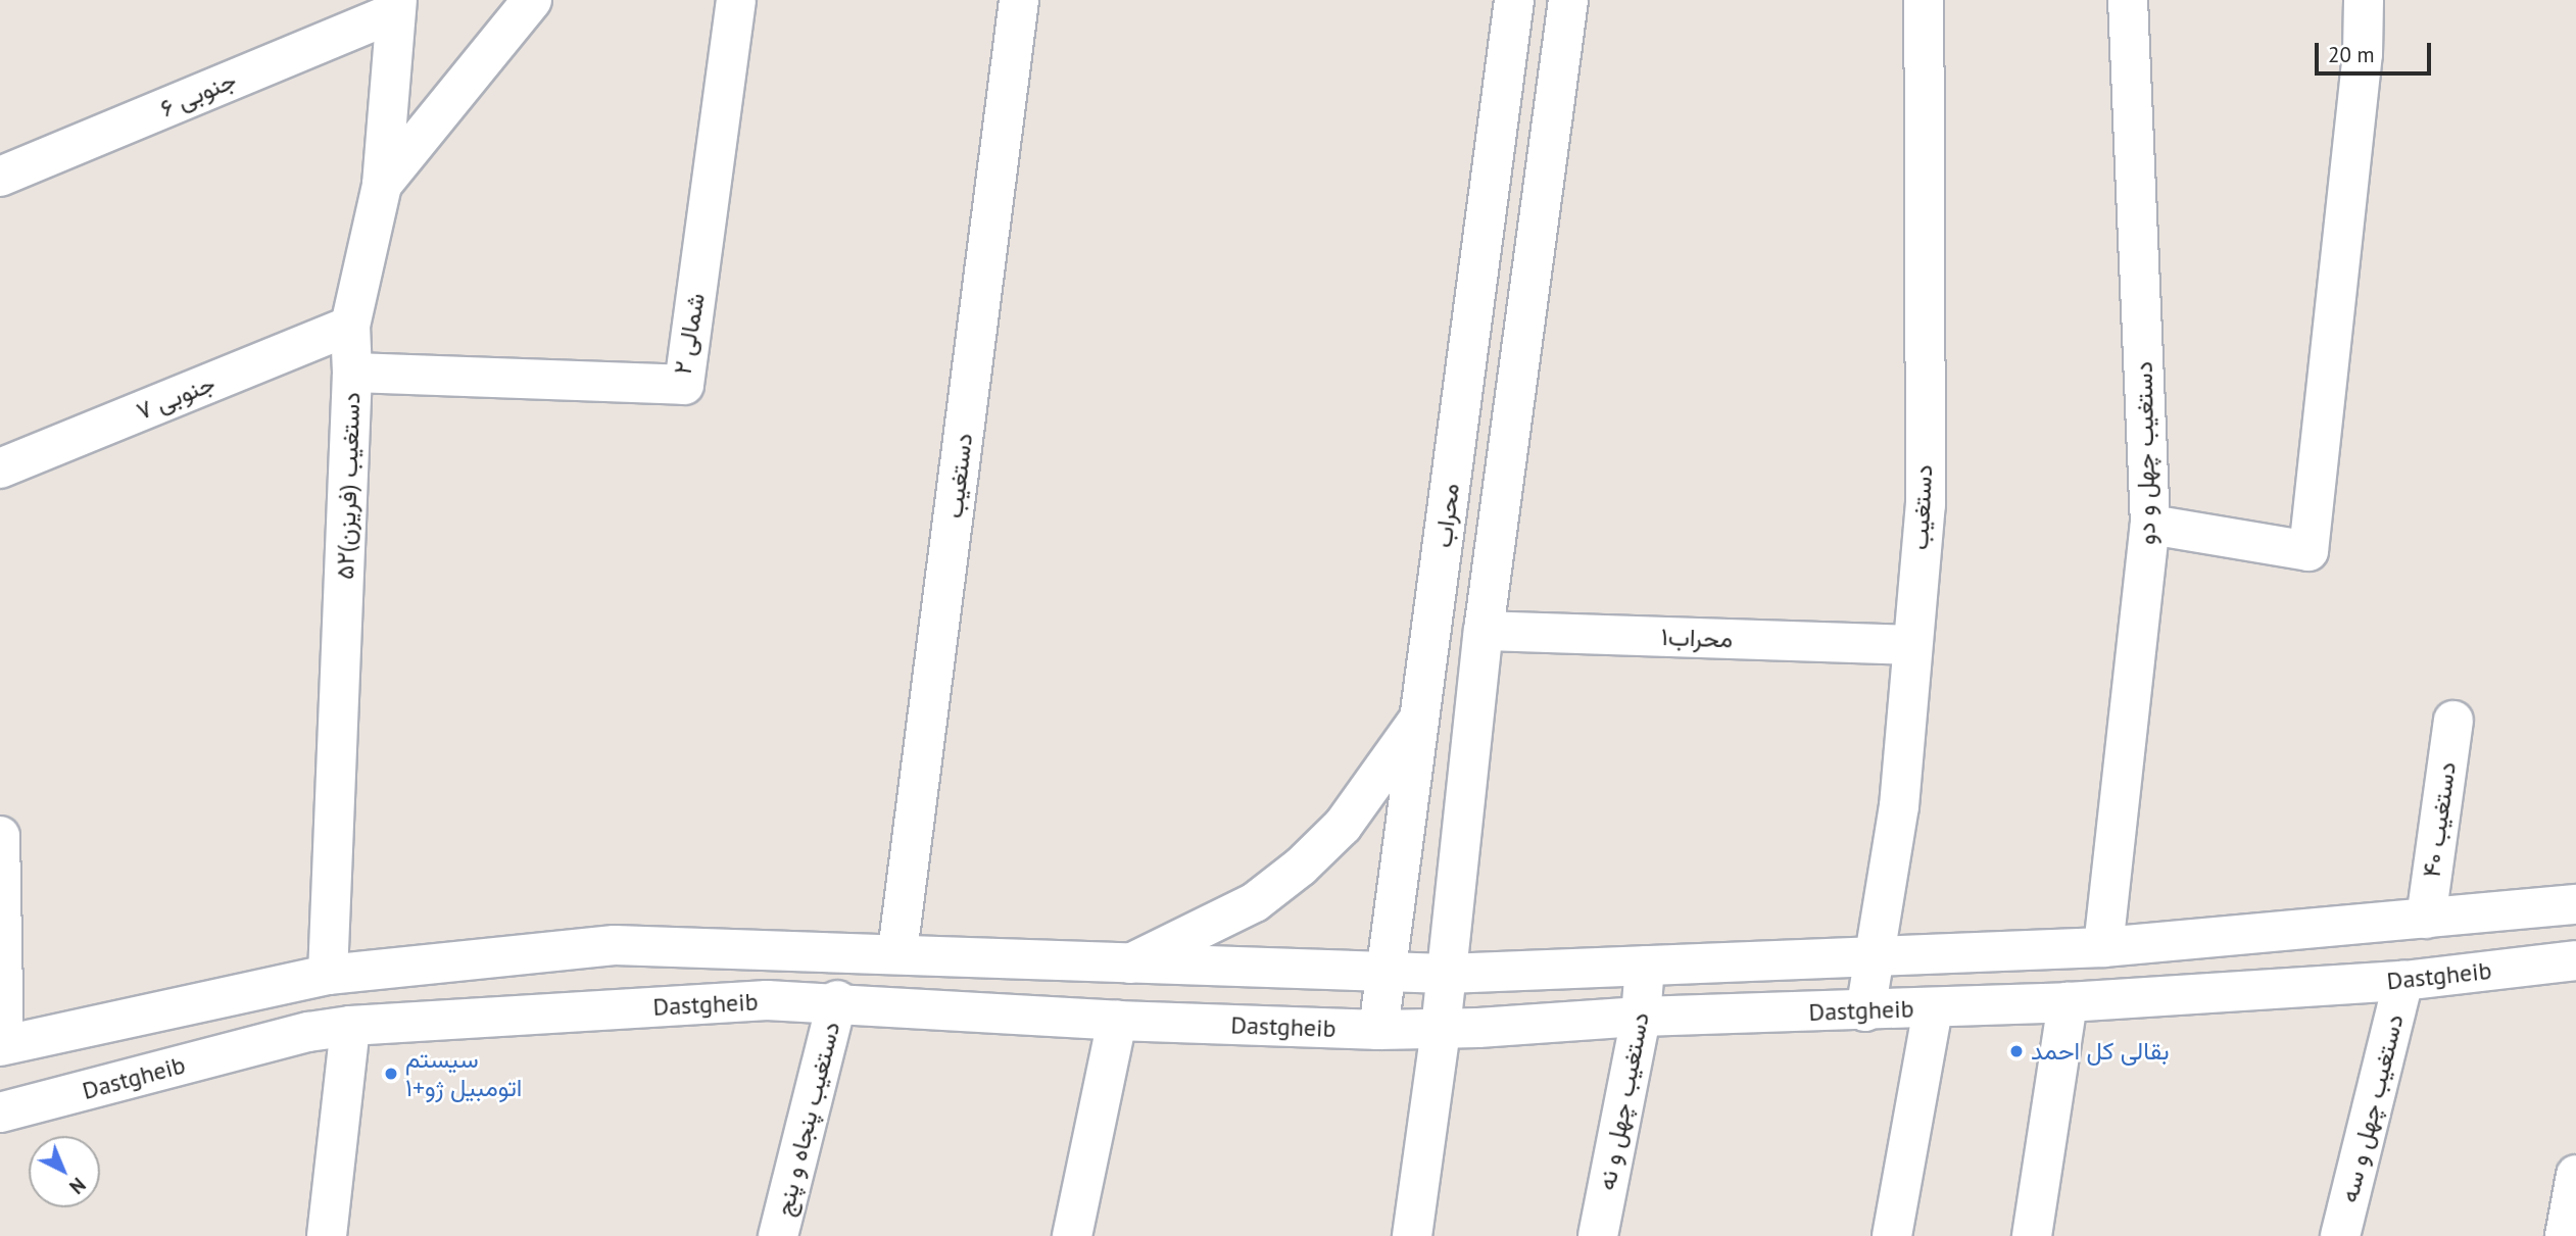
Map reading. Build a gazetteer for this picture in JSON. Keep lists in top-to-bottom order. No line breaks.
{"streets":{"street":["جنوبی ۶","۲ شمالی","جنوبی ۷","دستغیب چهل و دو","دستغیب","دستغیب (فریزن)۵۲","محراب","محراب۱","دستغیب ۴۰","Dastgheib","دستغیب چهل و نه","دستغیب چهل و سه","دستغیب پنجاه و پنج"]},"crossings":[["جنوبی ۶","دستغیب (فریزن)۵۲"],["۲ شمالی","دستغیب (فریزن)۵۲"],["جنوبی ۷","دستغیب (فریزن)۵۲"],["دستغیب چهل و دو","Dastgheib"],["دستغیب","محراب۱"],["دستغیب","Dastgheib"],["دستغیب (فریزن)۵۲","Dastgheib"],["محراب","محراب۱"],["محراب","Dastgheib"],["دستغیب ۴۰","Dastgheib"],["Dastgheib","دستغیب چهل و نه"],["Dastgheib","دستغیب چهل و سه"],["Dastgheib","دستغیب پنجاه و پنج"]],"places":["بقالی کل احمد","سیستم اتومبیل ژو+۱"],"scale_bar":"20 m","north":"bottom right"}
